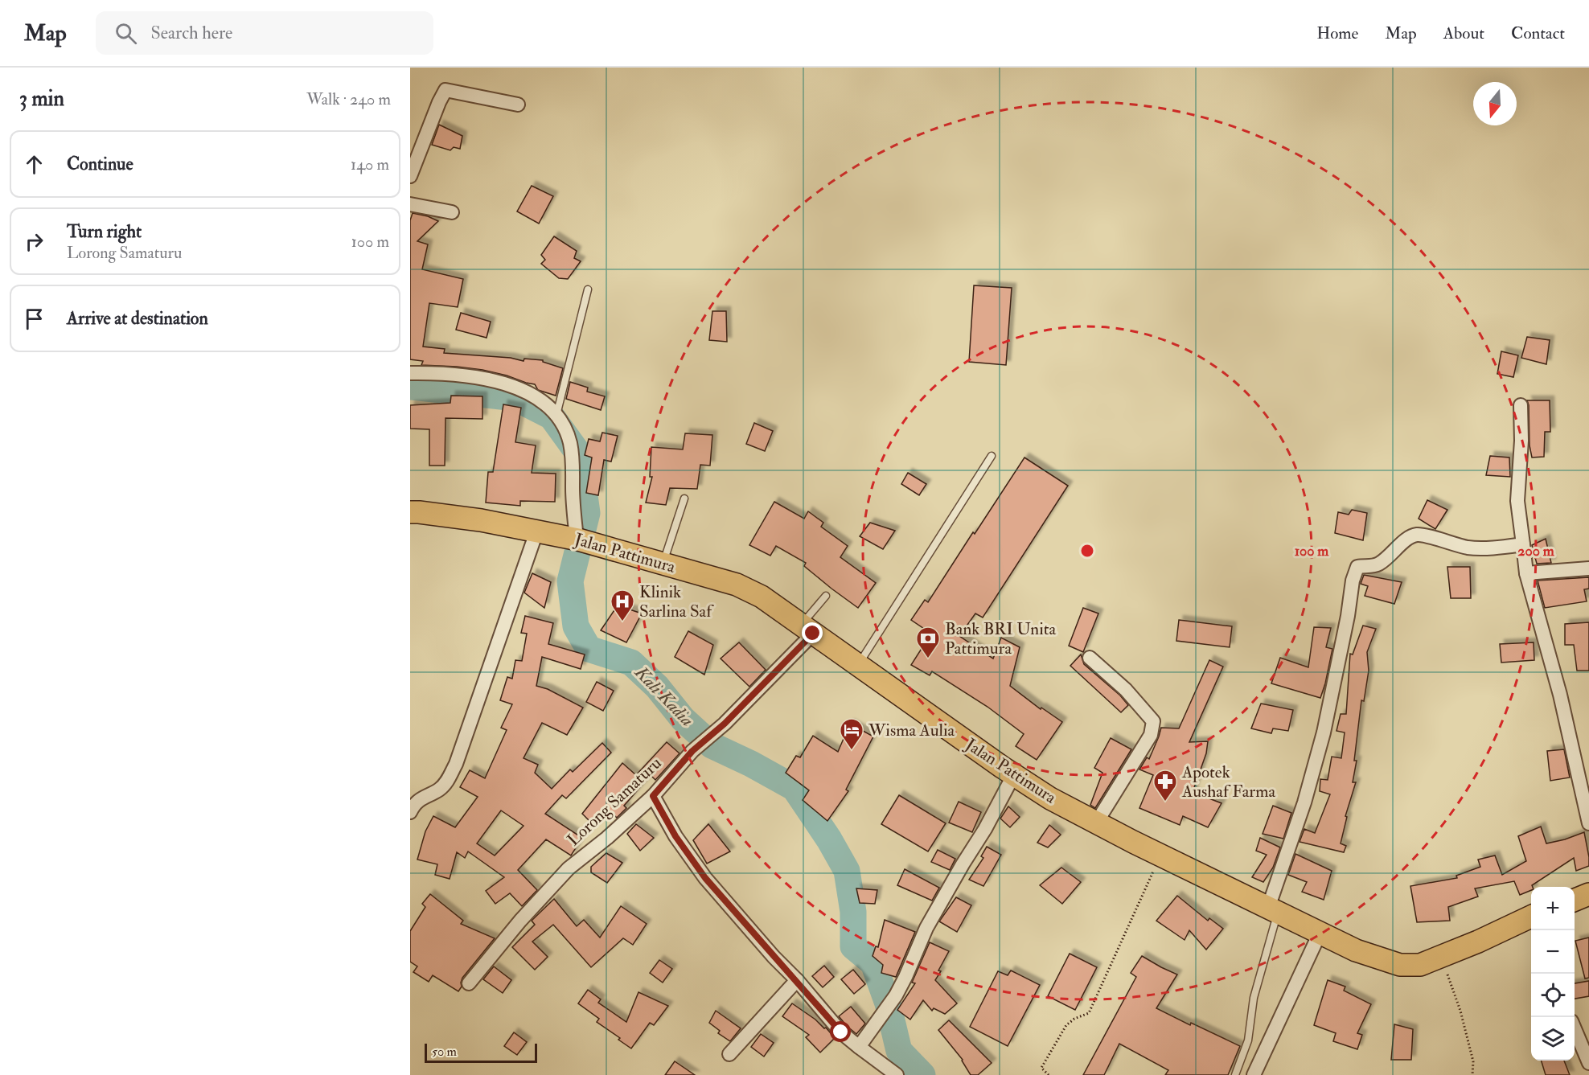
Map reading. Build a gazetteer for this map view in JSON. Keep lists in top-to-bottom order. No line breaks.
{"streets":{"highway":["Jalan Pattimura"],"street":["Lorong Samaturu"]},"crossings":[["Jalan Pattimura","Lorong Samaturu"]],"water":["Kali Kadia"],"places":{"hospital":["Klinik Sarlina Saf"],"bank":["Bank BRI Unita Pattimura"],"hotel":["Wisma Aulia"],"pharmacy":["Apotek Aushaf Farma"]},"scale_bar":"50 m","north":"bottom","page":{"header":"Map","search":"Search here","nav":["Home","Map","About","Contact"],"heading":["3 min","Walk · 240 m"],"list":[["Continue","140 m"],["Turn right","Lorong Samaturu","100 m"],"Arrive at destination"],"map_buttons":["+","−"],"scale":"50 m"},"rings":["100 m","200 m"]}
